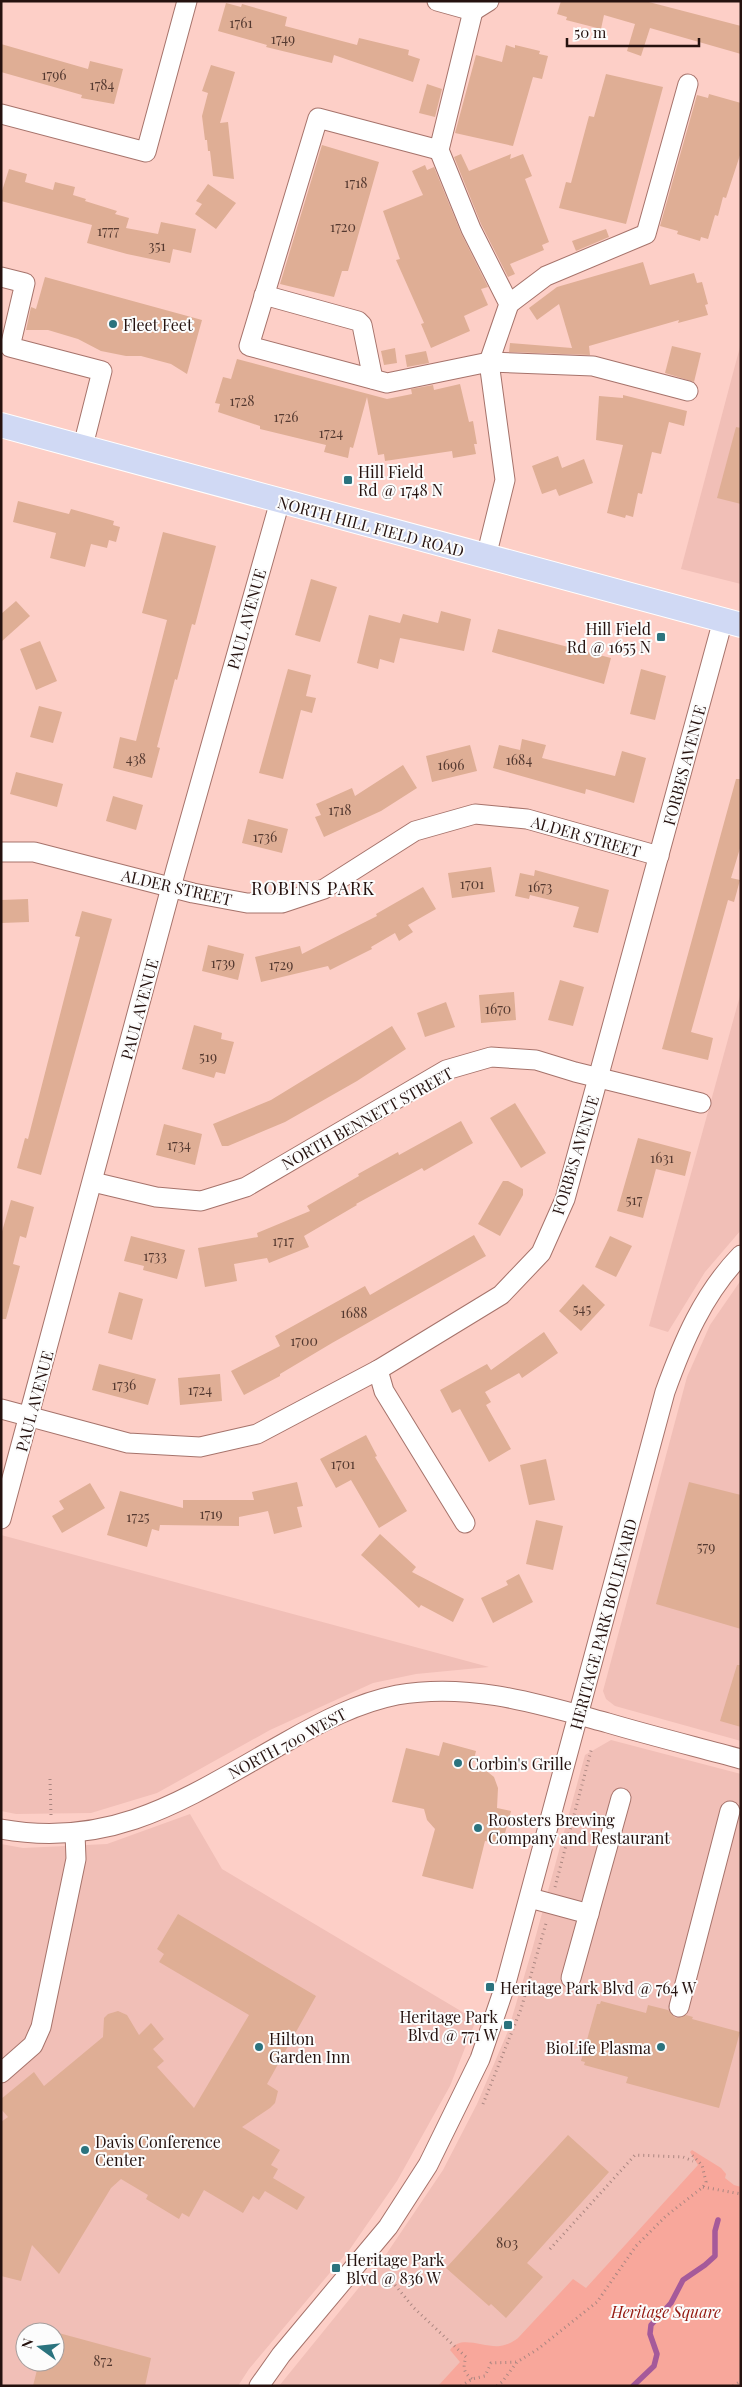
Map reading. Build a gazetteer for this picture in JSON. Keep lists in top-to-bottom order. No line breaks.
{"streets":{"main road":["NORTH HILL FIELD ROAD"],"street":["PAUL AVENUE","FORBES AVENUE","ALDER STREET","NORTH BENNETT STREET","HERITAGE PARK BOULEVARD","NORTH 700 WEST"]},"crossings":[["NORTH HILL FIELD ROAD","PAUL AVENUE"],["NORTH HILL FIELD ROAD","FORBES AVENUE"],["PAUL AVENUE","FORBES AVENUE"],["PAUL AVENUE","ALDER STREET"],["PAUL AVENUE","NORTH BENNETT STREET"],["FORBES AVENUE","ALDER STREET"],["FORBES AVENUE","NORTH BENNETT STREET"],["HERITAGE PARK BOULEVARD","NORTH 700 WEST"]],"districts":["ROBINS PARK"],"parks":["Heritage Square"],"places":{"other":["Fleet Feet","Corbin's Grille","Roosters Brewing Company and Restaurant","Hilton Garden Inn","BioLife Plasma","Davis Conference Center"],"transit":["Hill Field Rd @ 1748 N","Hill Field Rd @ 1655 N","Heritage Park Blvd @ 764 W","Heritage Park Blvd @ 771 W","Heritage Park Blvd @ 836 W"]},"house_numbers":["1761","1749","1796","1784","1718","1720","1777","351","1728","1726","1724","438","1684","1696","1718","1736","1701","1673","1739","1729","1670","519","1734","1631","517","1717","1733","545","1688","1700","1736","1724","1701","1719","1725","579","803","872"],"scale_bar":"50 m","north":"left"}
